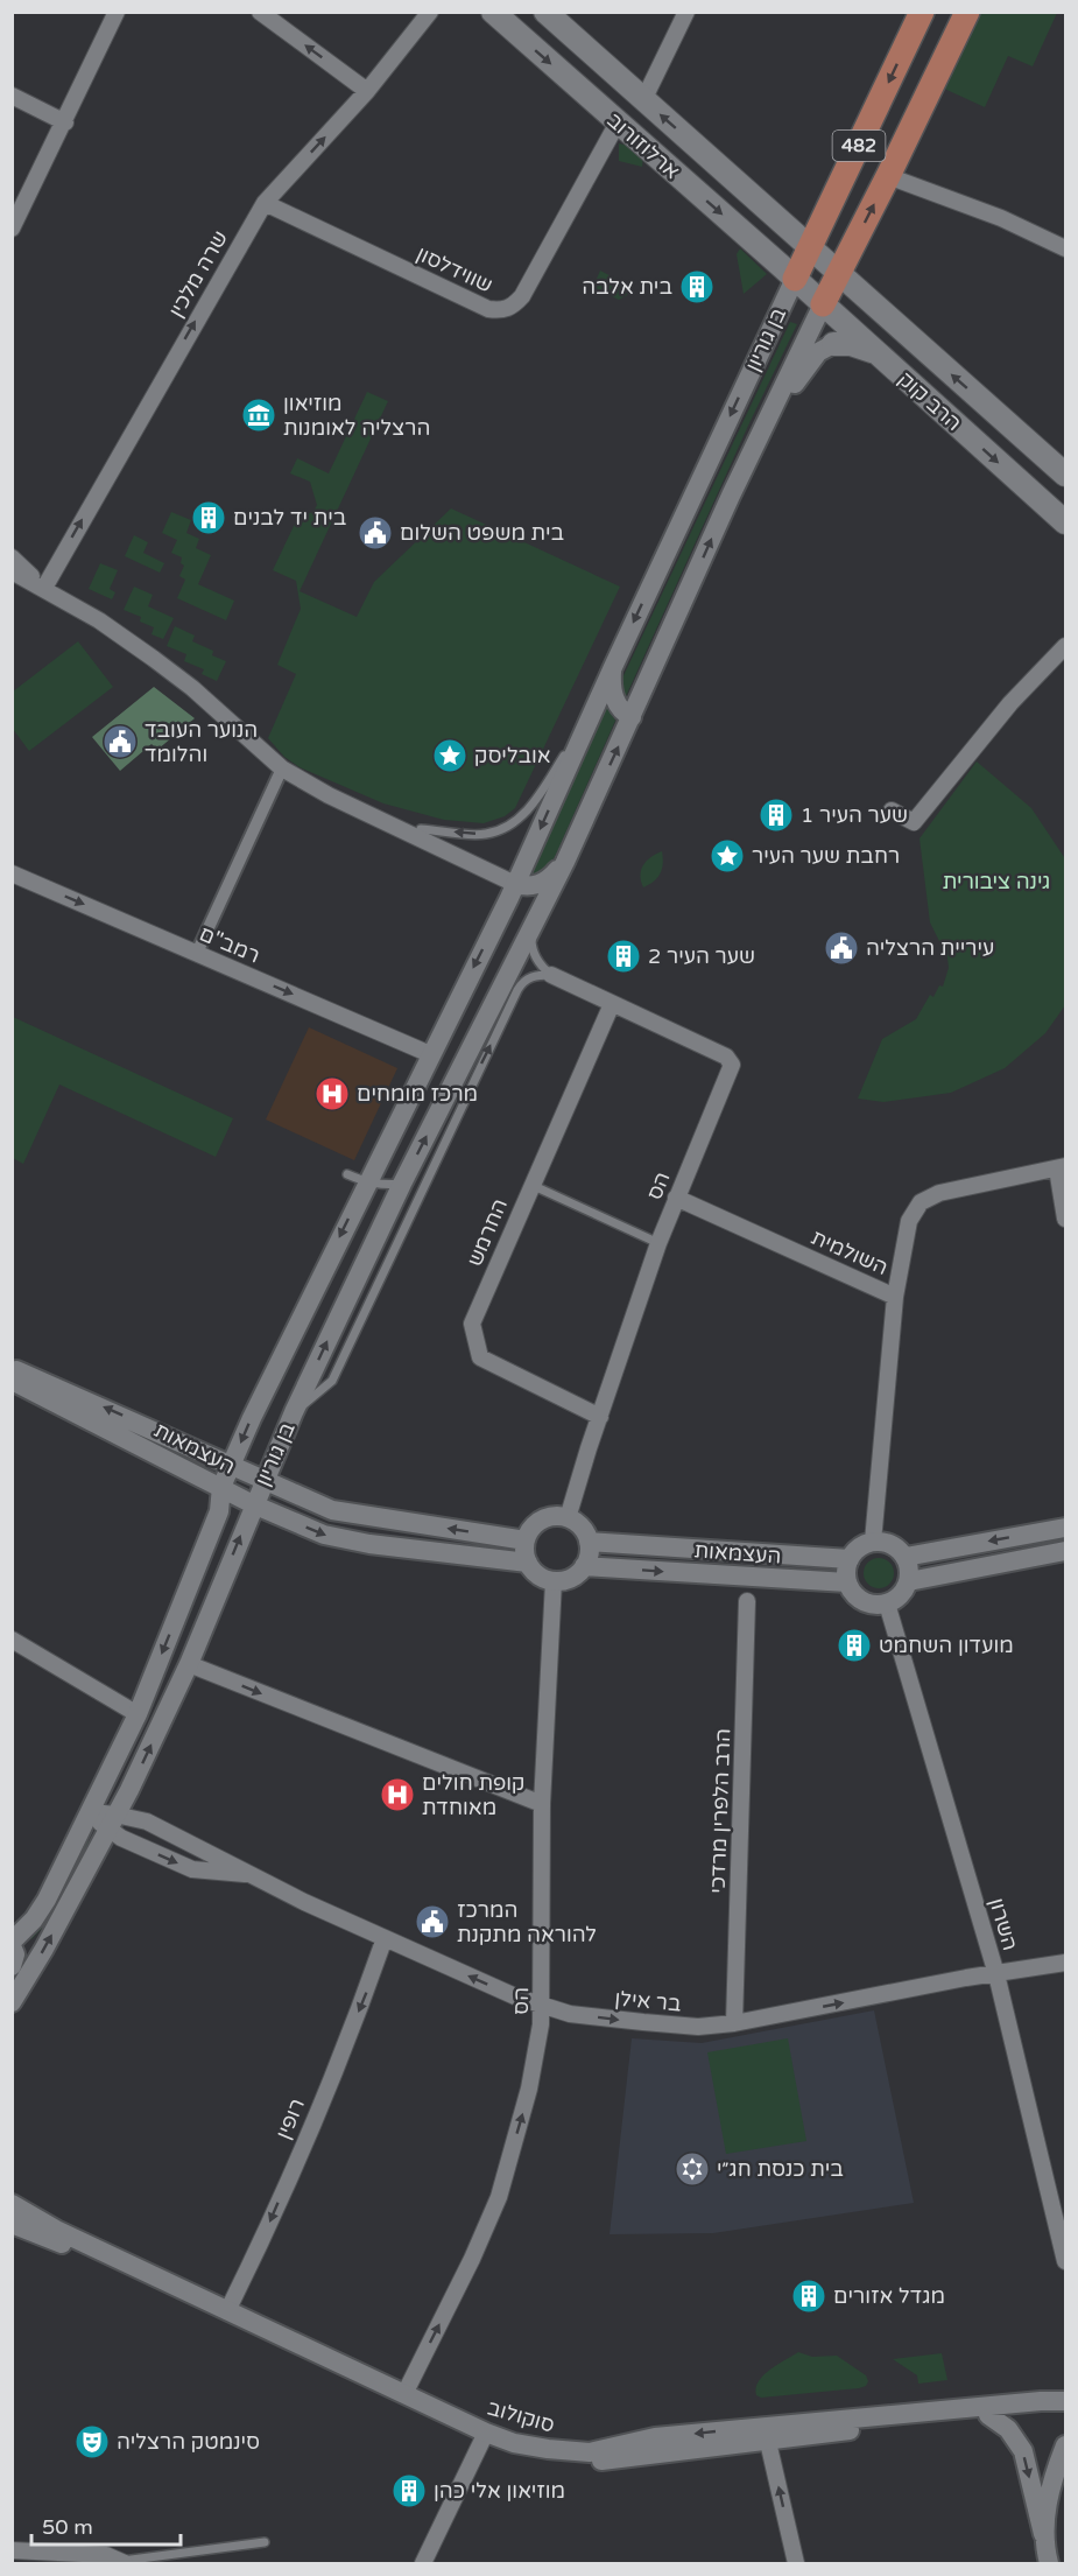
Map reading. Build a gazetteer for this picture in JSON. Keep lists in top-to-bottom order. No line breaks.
{"streets":{"main road":["ארלוזורוב","482","בן גוריון","הרב קוק"],"street":["שווידלסון","שרה מלכין","רמב\"ם","הס","החרמש","השולמית","העצמאות","הרב הלפרין מרדכי","השרון","בר אילן","רופין","סוקולוב"]},"crossings":[["ארלוזורוב","שווידלסון"],["ארלוזורוב","בן גוריון"],["ארלוזורוב","הרב קוק"],["שווידלסון","שרה מלכין"],["בן גוריון","הרב קוק"],["בן גוריון","רמב\"ם"],["בן גוריון","העצמאות"],["בן גוריון","בר אילן"],["הס","החרמש"],["הס","השולמית"],["הס","העצמאות"],["הס","בר אילן"],["הס","סוקולוב"],["העצמאות","השרון"],["הרב הלפרין מרדכי","בר אילן"],["השרון","בר אילן"],["בר אילן","רופין"],["רופין","סוקולוב"]],"one_way":["שרה מלכין","רמב\"ם","רופין"],"parks":["גינה ציבורית"],"places":{"building":["בית אלבה","בית יד לבנים","שער העיר 1","שער העיר 2","מועדון השחמט","מגדל אזורים","מוזיאון אלי כהן"],"museum":["מוזיאון הרצליה לאומנות"],"public building":["בית משפט השלום","הנוער העובד והלומד","עיריית הרצליה","המרכז להוראה מתקנת"],"place":["אובליסק","רחבת שער העיר"],"hospital":["מרכז מומחים","קופת חולים מאוחדת"],"synagogue":["בית כנסת חג״י"],"theatre":["סינמטק הרצליה"]},"scale_bar":"50 m"}
